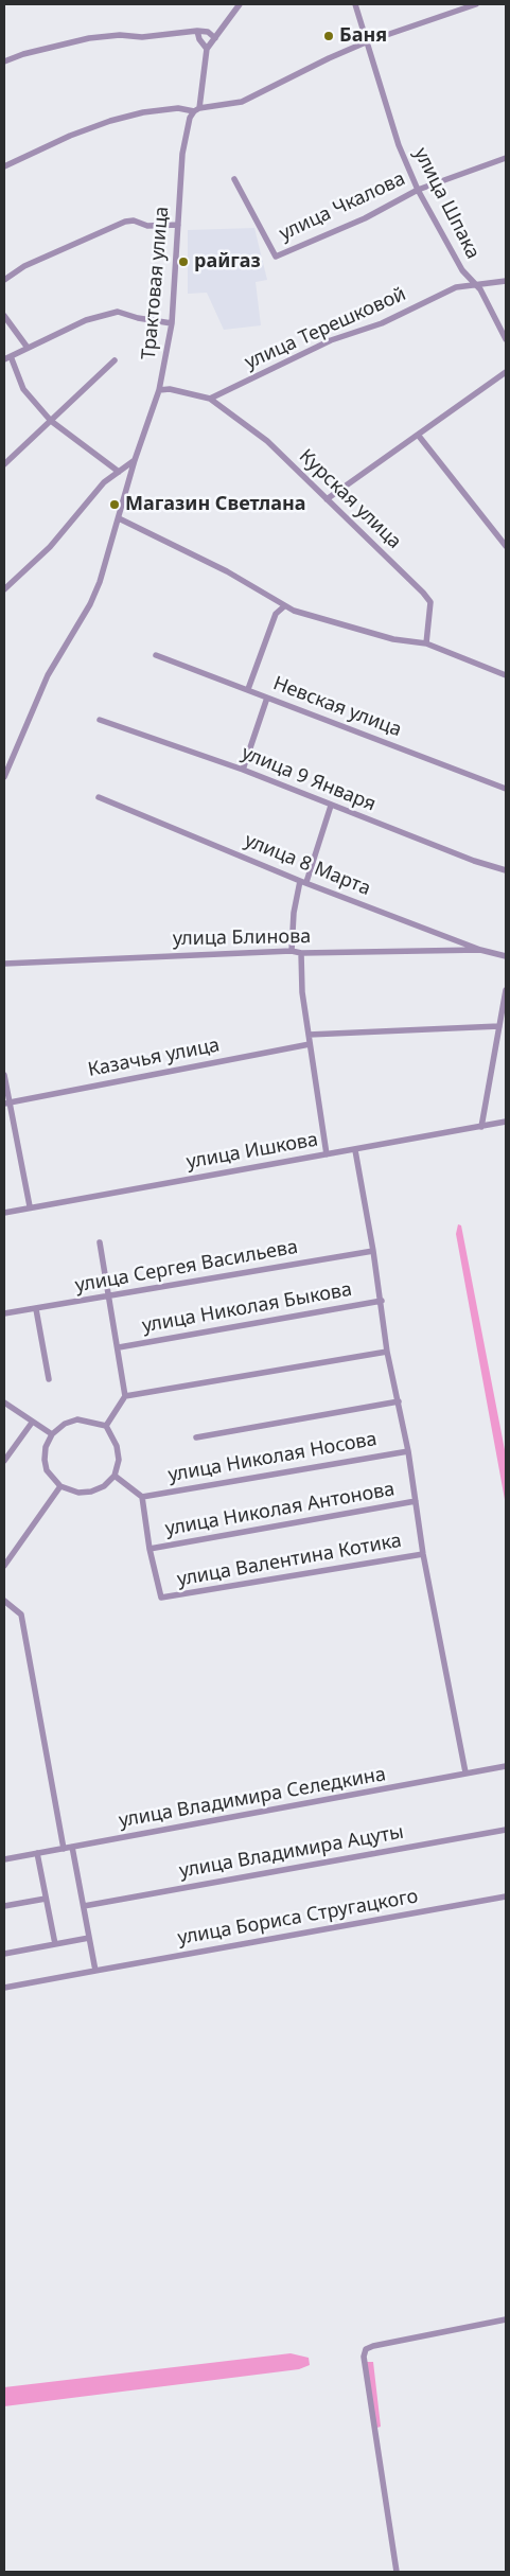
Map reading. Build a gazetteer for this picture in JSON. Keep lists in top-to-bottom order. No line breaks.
{"streets":{"street":["улица Шпака","улица Чкалова","Трактовая улица","улица Терешковой","Курская улица","Невская улица","улица 9 Января","улица 8 Марта","улица Блинова","Казачья улица","улица Ишкова","улица Сергея Васильева","улица Николая Быкова","улица Николая Носова","улица Николая Антонова","улица Валентина Котика","улица Владимира Селедкина","улица Владимира Ацуты","улица Бориса Стругацкого"]},"crossings":[["улица Шпака","улица Чкалова"],["улица Шпака","улица Терешковой"],["улица Терешковой","Курская улица"],["улица 8 Марта","улица Блинова"],["улица Николая Антонова","улица Валентина Котика"]],"places":["Баня","райгаз","Магазин Светлана"]}
